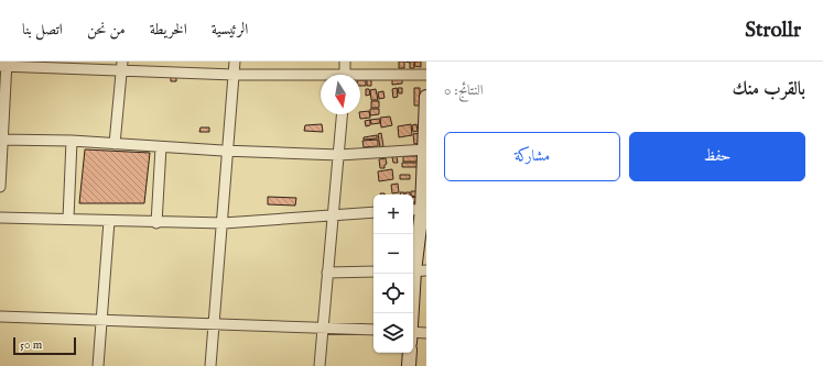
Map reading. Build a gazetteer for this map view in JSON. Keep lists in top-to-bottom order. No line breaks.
{"scale_bar":"50 m","north":"bottom","page":{"header":"Strollr","nav":["الرئيسية","الخريطة","من نحن","اتصل بنا"],"heading":["بالقرب منك","النتائج: 0"],"buttons":["حفظ","مشاركة"],"map_buttons":["+","−"],"scale":"50 m"}}
